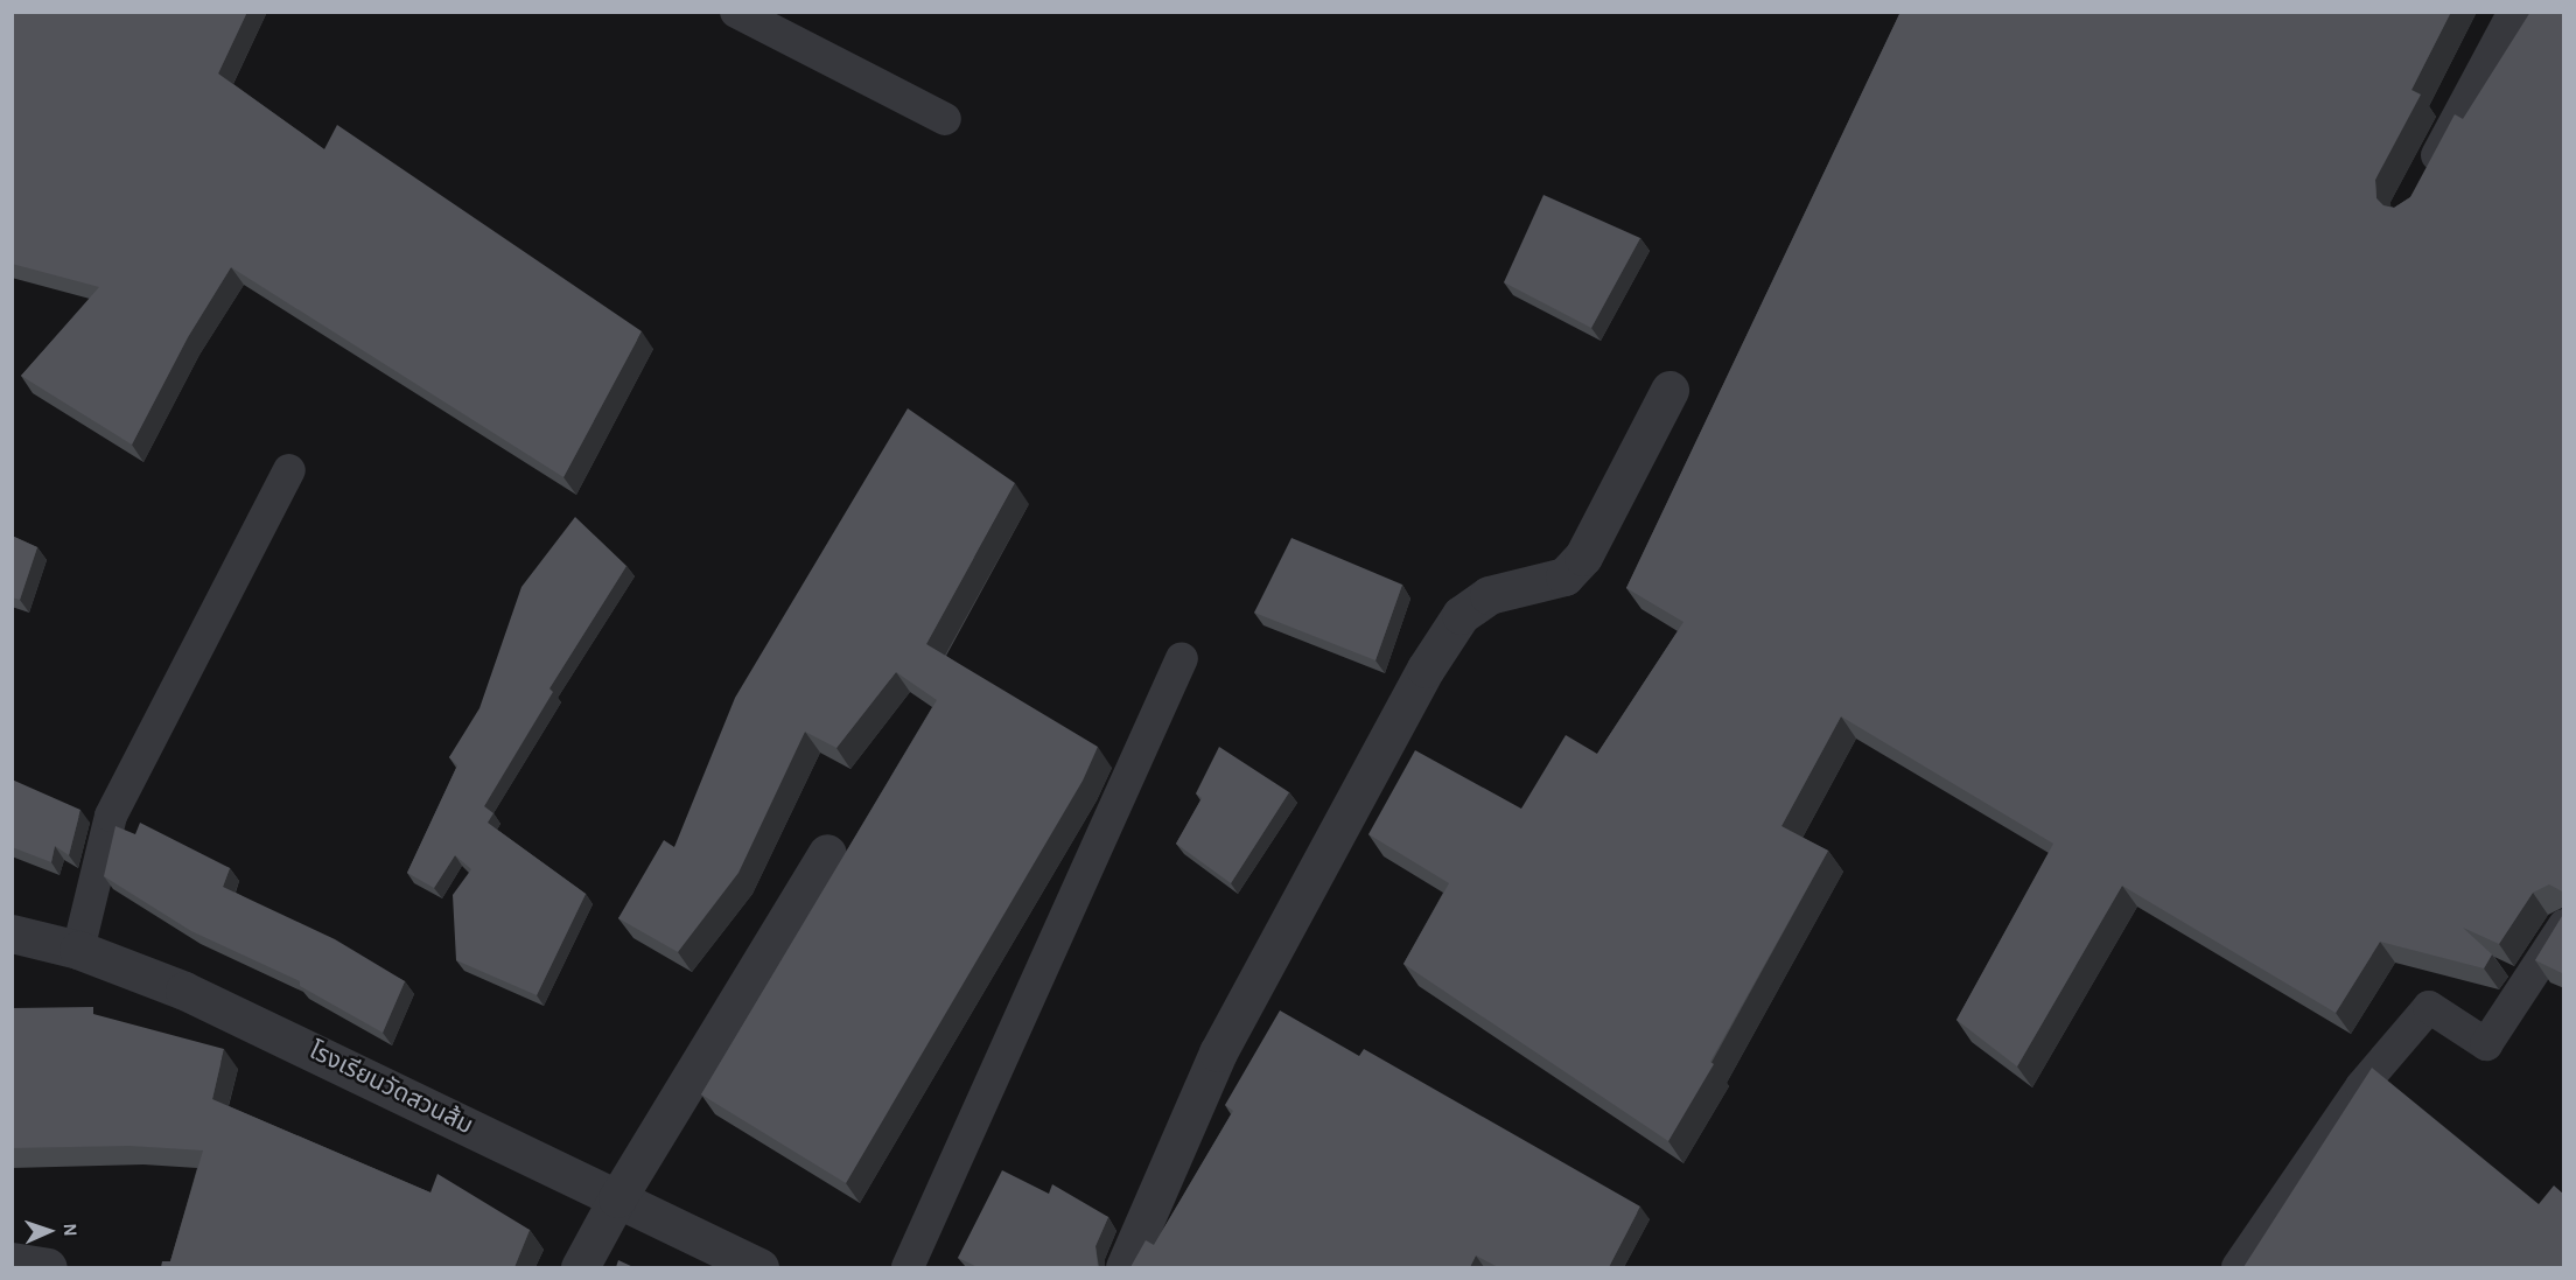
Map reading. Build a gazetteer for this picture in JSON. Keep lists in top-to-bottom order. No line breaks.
{"streets":{"street":["โรงเรียนวัดสวนส้ม"]},"north":"right"}
